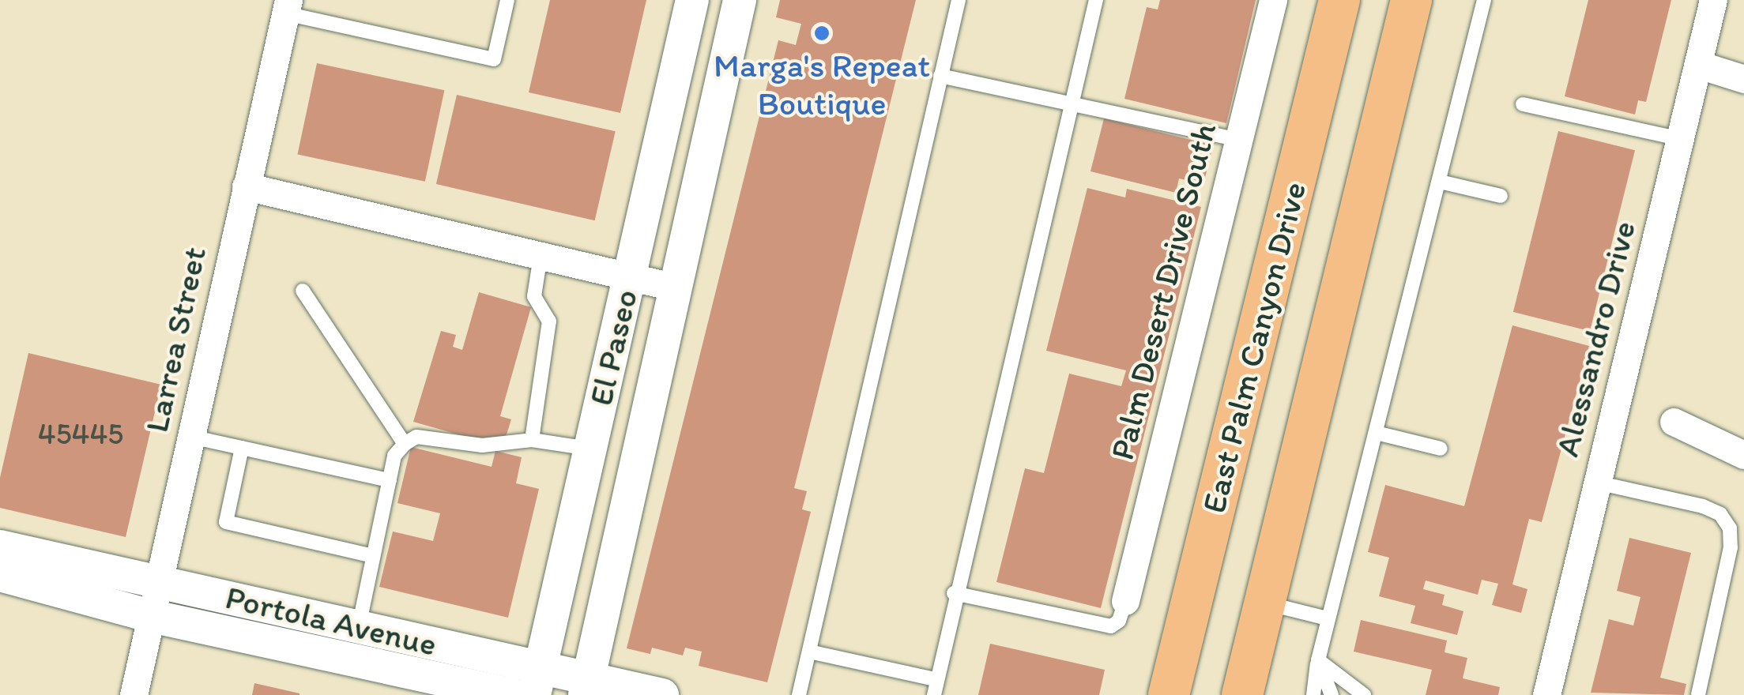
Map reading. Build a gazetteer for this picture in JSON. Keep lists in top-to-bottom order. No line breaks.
{"streets":{"main road":["East Palm Canyon Drive"],"street":["Palm Desert Drive South","Alessandro Drive","Larrea Street","El Paseo","Portola Avenue"]},"crossings":[["Larrea Street","Portola Avenue"],["El Paseo","Portola Avenue"]],"places":["Marga's Repeat Boutique"],"house_numbers":["45445"]}
